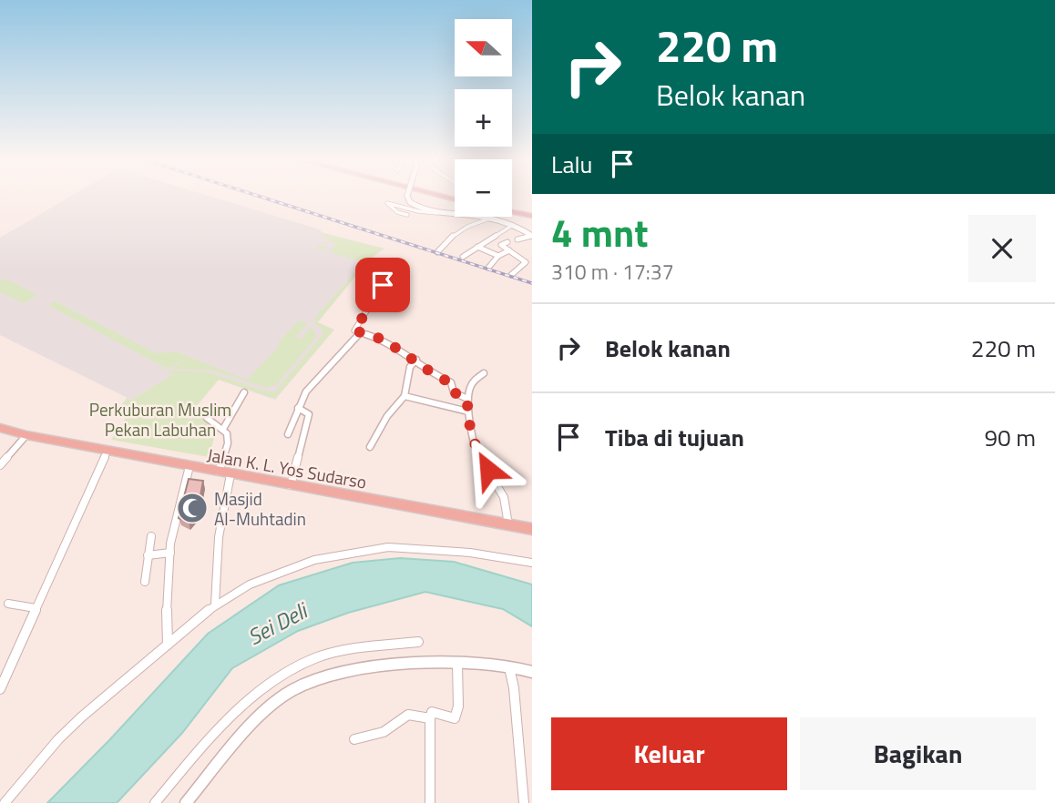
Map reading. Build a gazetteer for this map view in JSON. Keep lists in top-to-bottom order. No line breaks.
{"streets":{"highway":["Jalan K. L. Yos Sudarso"]},"water":["Sei Deli"],"parks":["Perkuburan Muslim Pekan Labuhan"],"places":{"mosque":["Masjid Al-Muhtadin"]},"north":"left","page":{"turn":["220 m","Belok kanan"],"map_buttons":["+","−"],"then":"Lalu","heading":["4 mnt","310 m · 17:37"],"list":[{"name":"Belok kanan","value":"220 m"},{"name":"Tiba di tujuan","value":"90 m"}],"buttons":["Keluar","Bagikan"]}}
